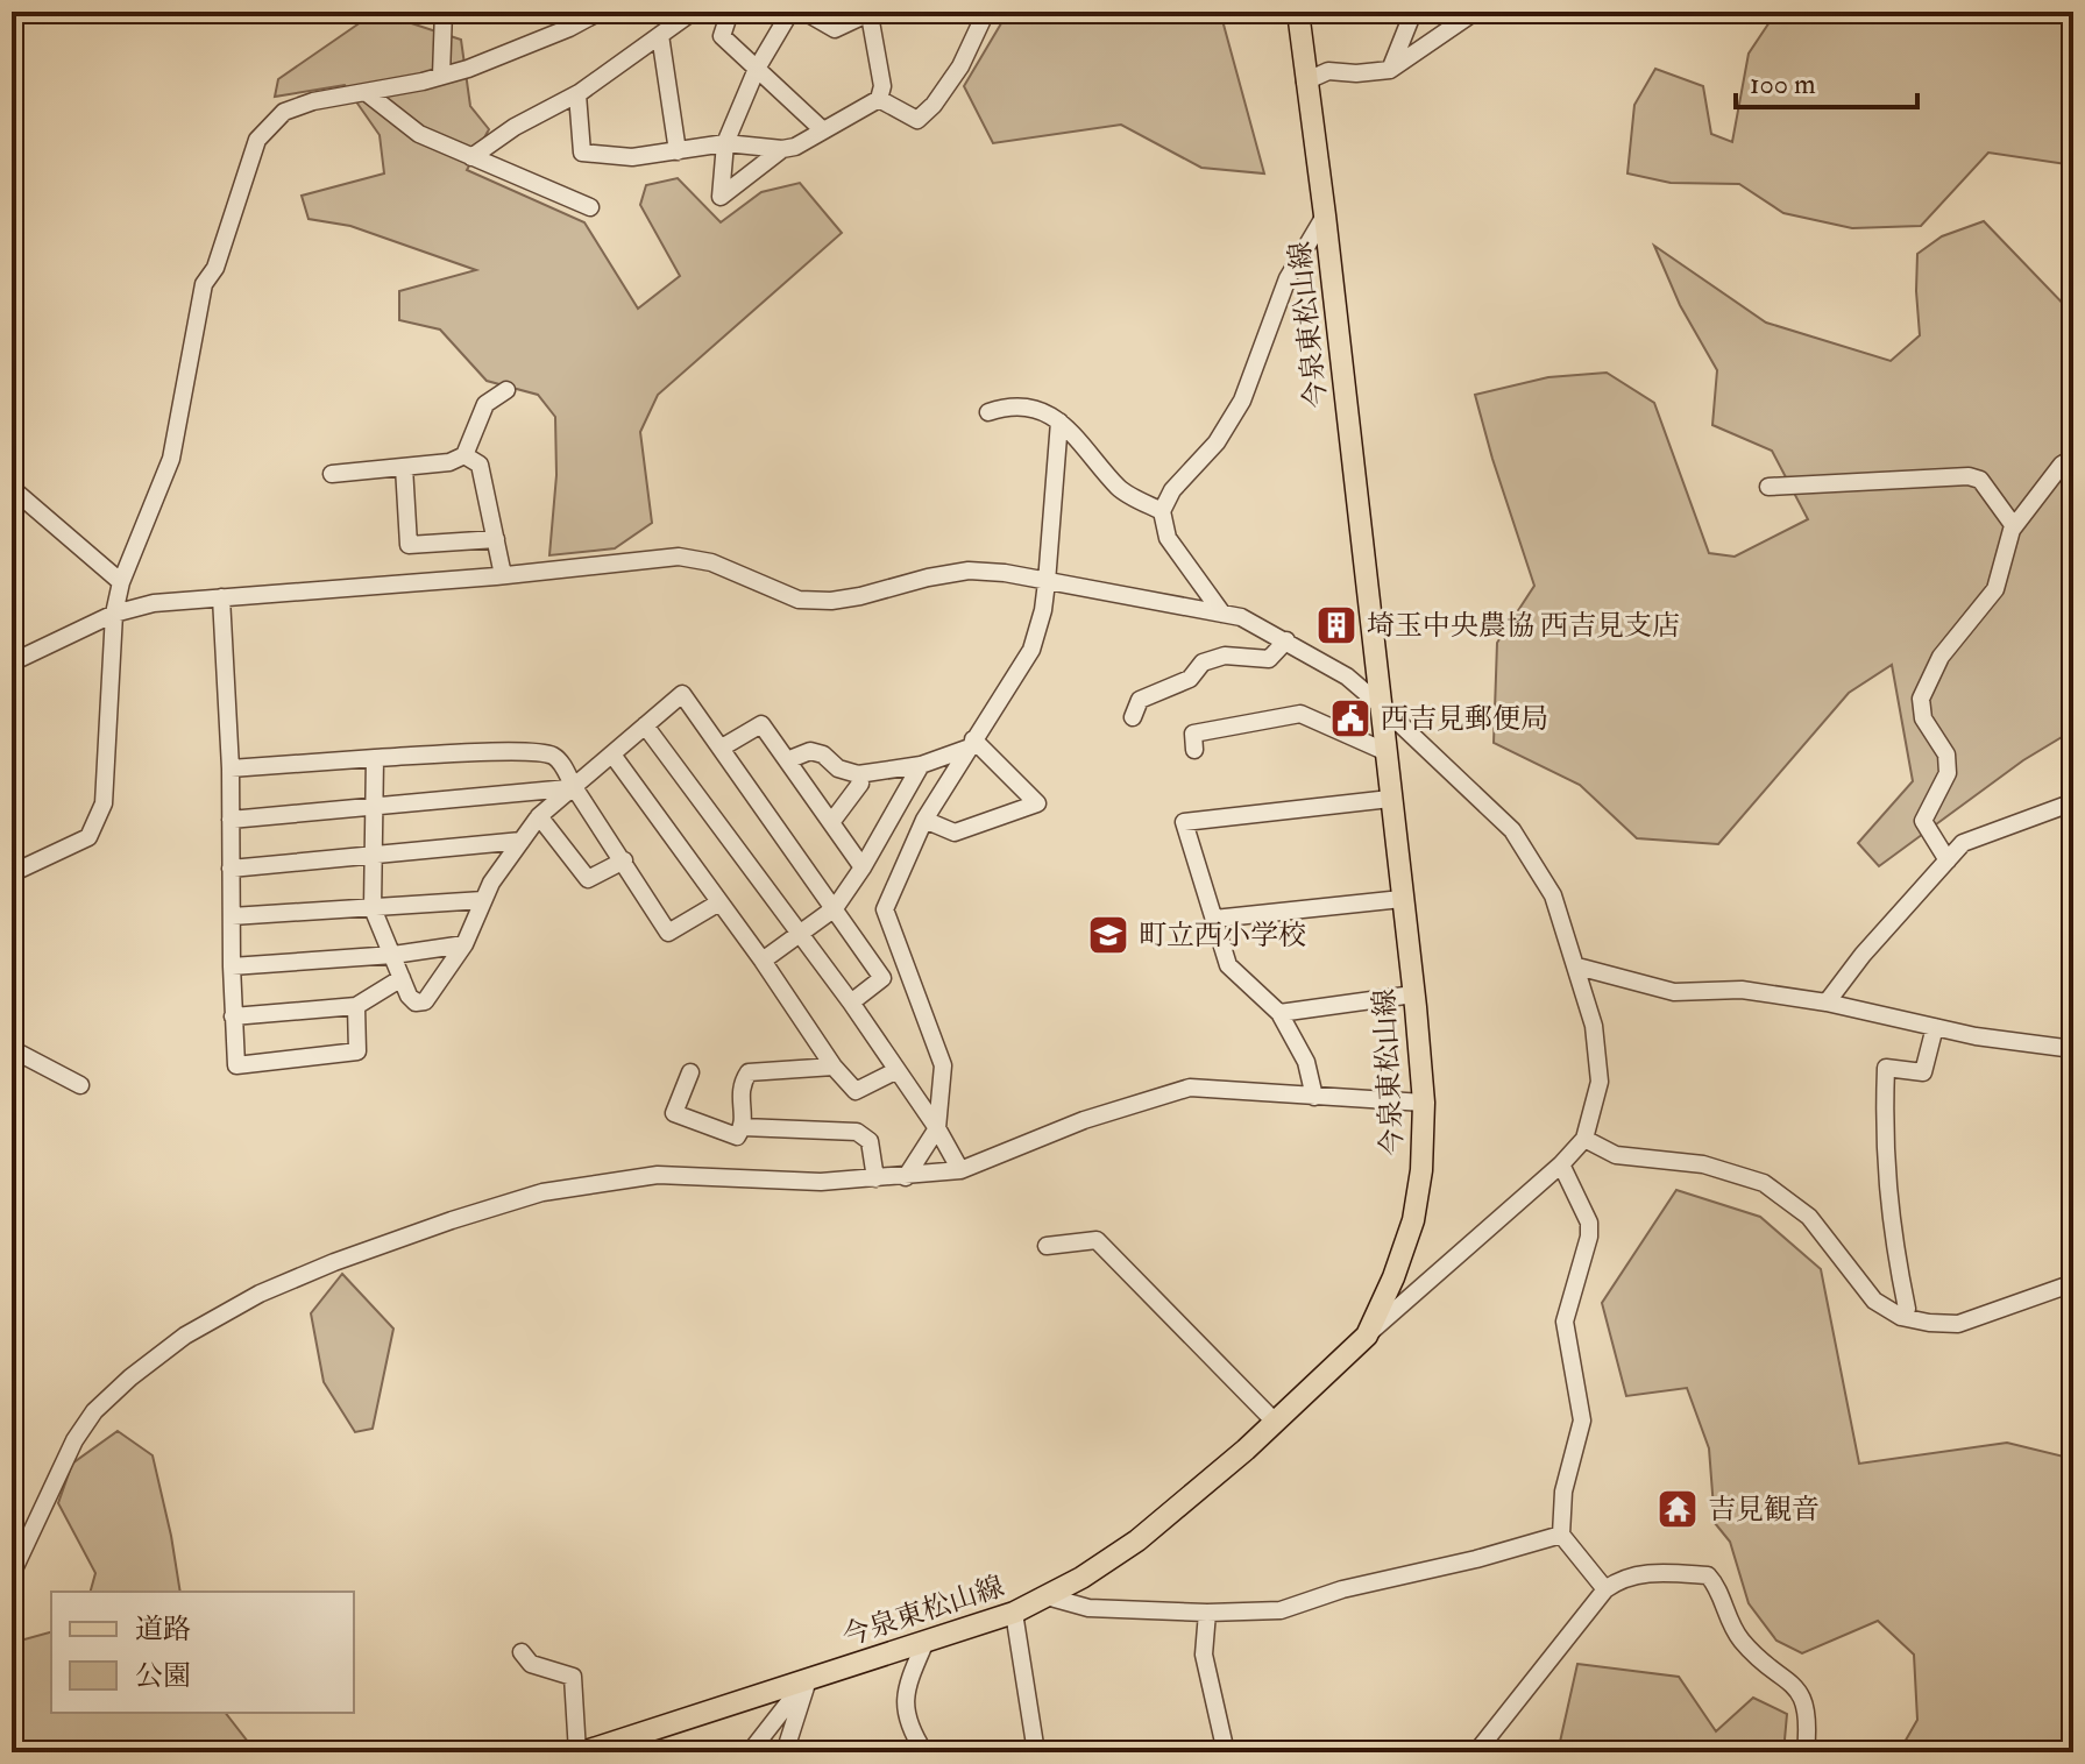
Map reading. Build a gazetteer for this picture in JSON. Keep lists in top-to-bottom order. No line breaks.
{"streets":{"main road":["今泉東松山線"]},"places":{"building":["埼玉中央農協 西吉見支店"],"public building":["西吉見郵便局"],"school or university":["町立西小学校"],"temple":["吉見観音"]},"legend":["道路","公園"],"scale_bar":"100 m"}
